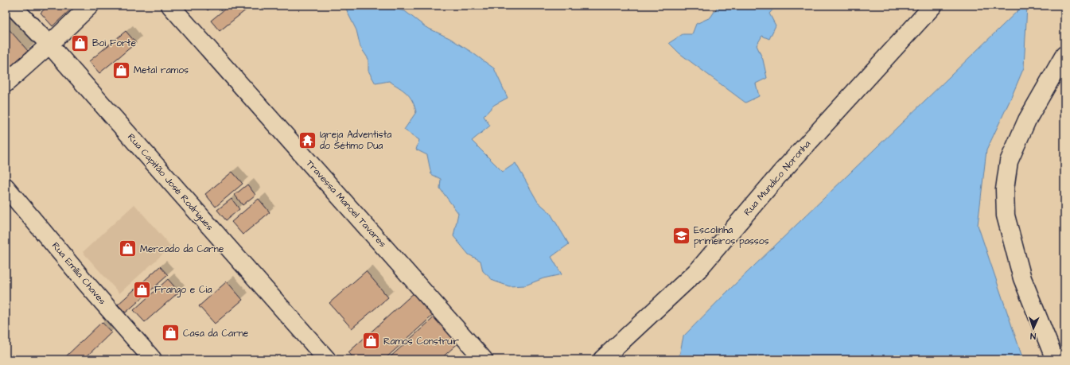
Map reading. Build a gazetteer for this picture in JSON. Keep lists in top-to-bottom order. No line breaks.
{"streets":{"street":["Rua Mundico Noronha","Rua Capitão José Rodrigues","Travessa Manoel Tavares","Rua Emília Chaves"]},"places":{"shop":["Boi Forte","Metal ramos","Mercado da Carne","Frango e Cia","Casa da Carne","Ramos Construir"],"temple":["Igreja Adventista do Sétimo Dua"],"school or university":["Escolinha primeiros passos"]},"north":"bottom"}
